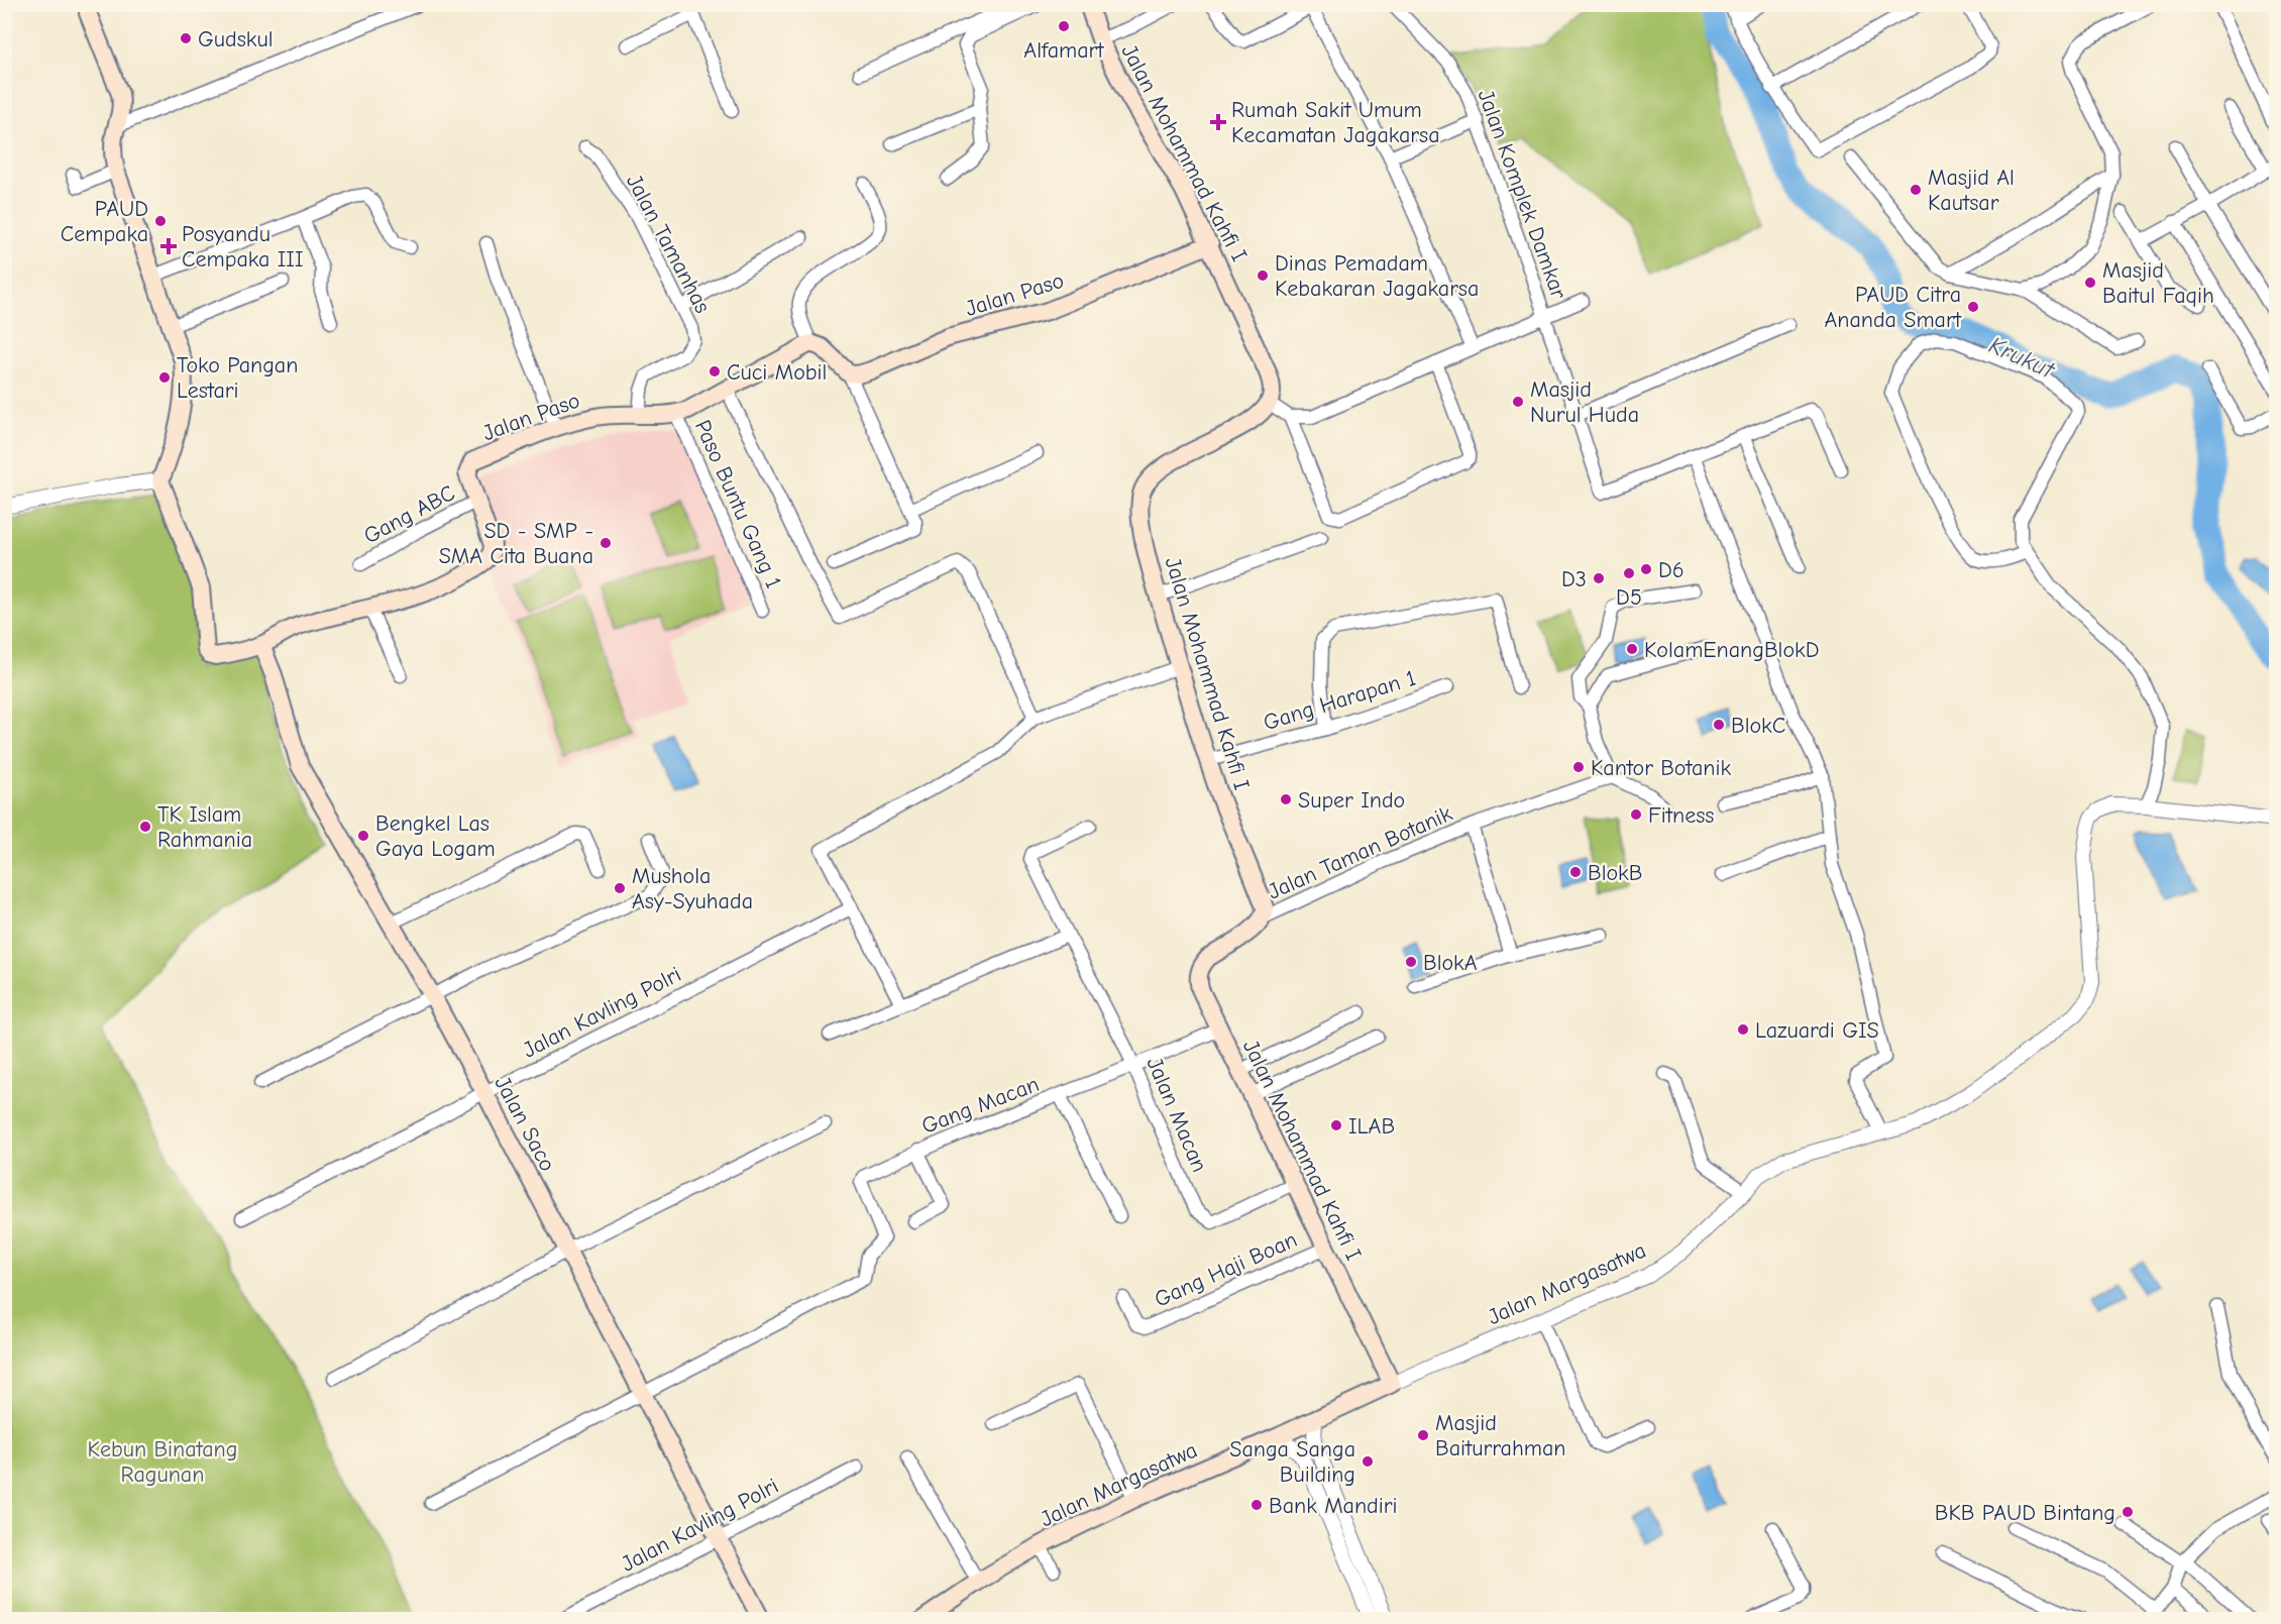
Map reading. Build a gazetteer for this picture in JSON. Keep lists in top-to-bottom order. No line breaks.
{"streets":{"main road":["Jalan Mohammad Kahfi I","Jalan Paso","Jalan Saco","Jalan Margasatwa"],"street":["Jalan Komplek Damkar","Jalan Tamanhas","Paso Buntu Gang 1","Gang ABC","Gang Harapan 1","Jalan Taman Botanik","Jalan Kavling Polri","Gang Macan","Jalan Macan","Gang Haji Boan"]},"crossings":[["Jalan Mohammad Kahfi I","Jalan Paso"],["Jalan Mohammad Kahfi I","Gang Harapan 1"],["Jalan Mohammad Kahfi I","Jalan Taman Botanik"],["Jalan Mohammad Kahfi I","Gang Macan"],["Jalan Mohammad Kahfi I","Jalan Macan"],["Jalan Mohammad Kahfi I","Gang Haji Boan"],["Jalan Mohammad Kahfi I","Jalan Margasatwa"],["Jalan Tamanhas","Jalan Paso"],["Jalan Paso","Paso Buntu Gang 1"],["Jalan Paso","Gang ABC"],["Jalan Paso","Jalan Saco"],["Jalan Kavling Polri","Jalan Saco"],["Gang Macan","Jalan Macan"],["Gang Macan","Jalan Saco"]],"water":["Krukut"],"parks":["Kebun Binatang Ragunan"],"places":{"other":["Alfamart","Gudskul","Masjid Al Kautsar","PAUD Cempaka","Dinas Pemadam Kebakaran Jagakarsa","Masjid Baitul Faqih","PAUD Citra Ananda Smart","Cuci Mobil","Toko Pangan Lestari","Masjid Nurul Huda","SD - SMP - SMA Cita Buana","D6","D5","D3","KolamEnangBlokD","BlokC","Kantor Botanik","Super Indo","Fitness","TK Islam Rahmania","Bengkel Las Gaya Logam","BlokB","Mushola Asy-Syuhada","BlokA","Lazuardi GIS","ILAB","Masjid Baiturrahman","Sanga Sanga Building","Bank Mandiri","BKB PAUD Bintang"],"health":["Rumah Sakit Umum Kecamatan Jagakarsa","Posyandu Cempaka III"]}}
